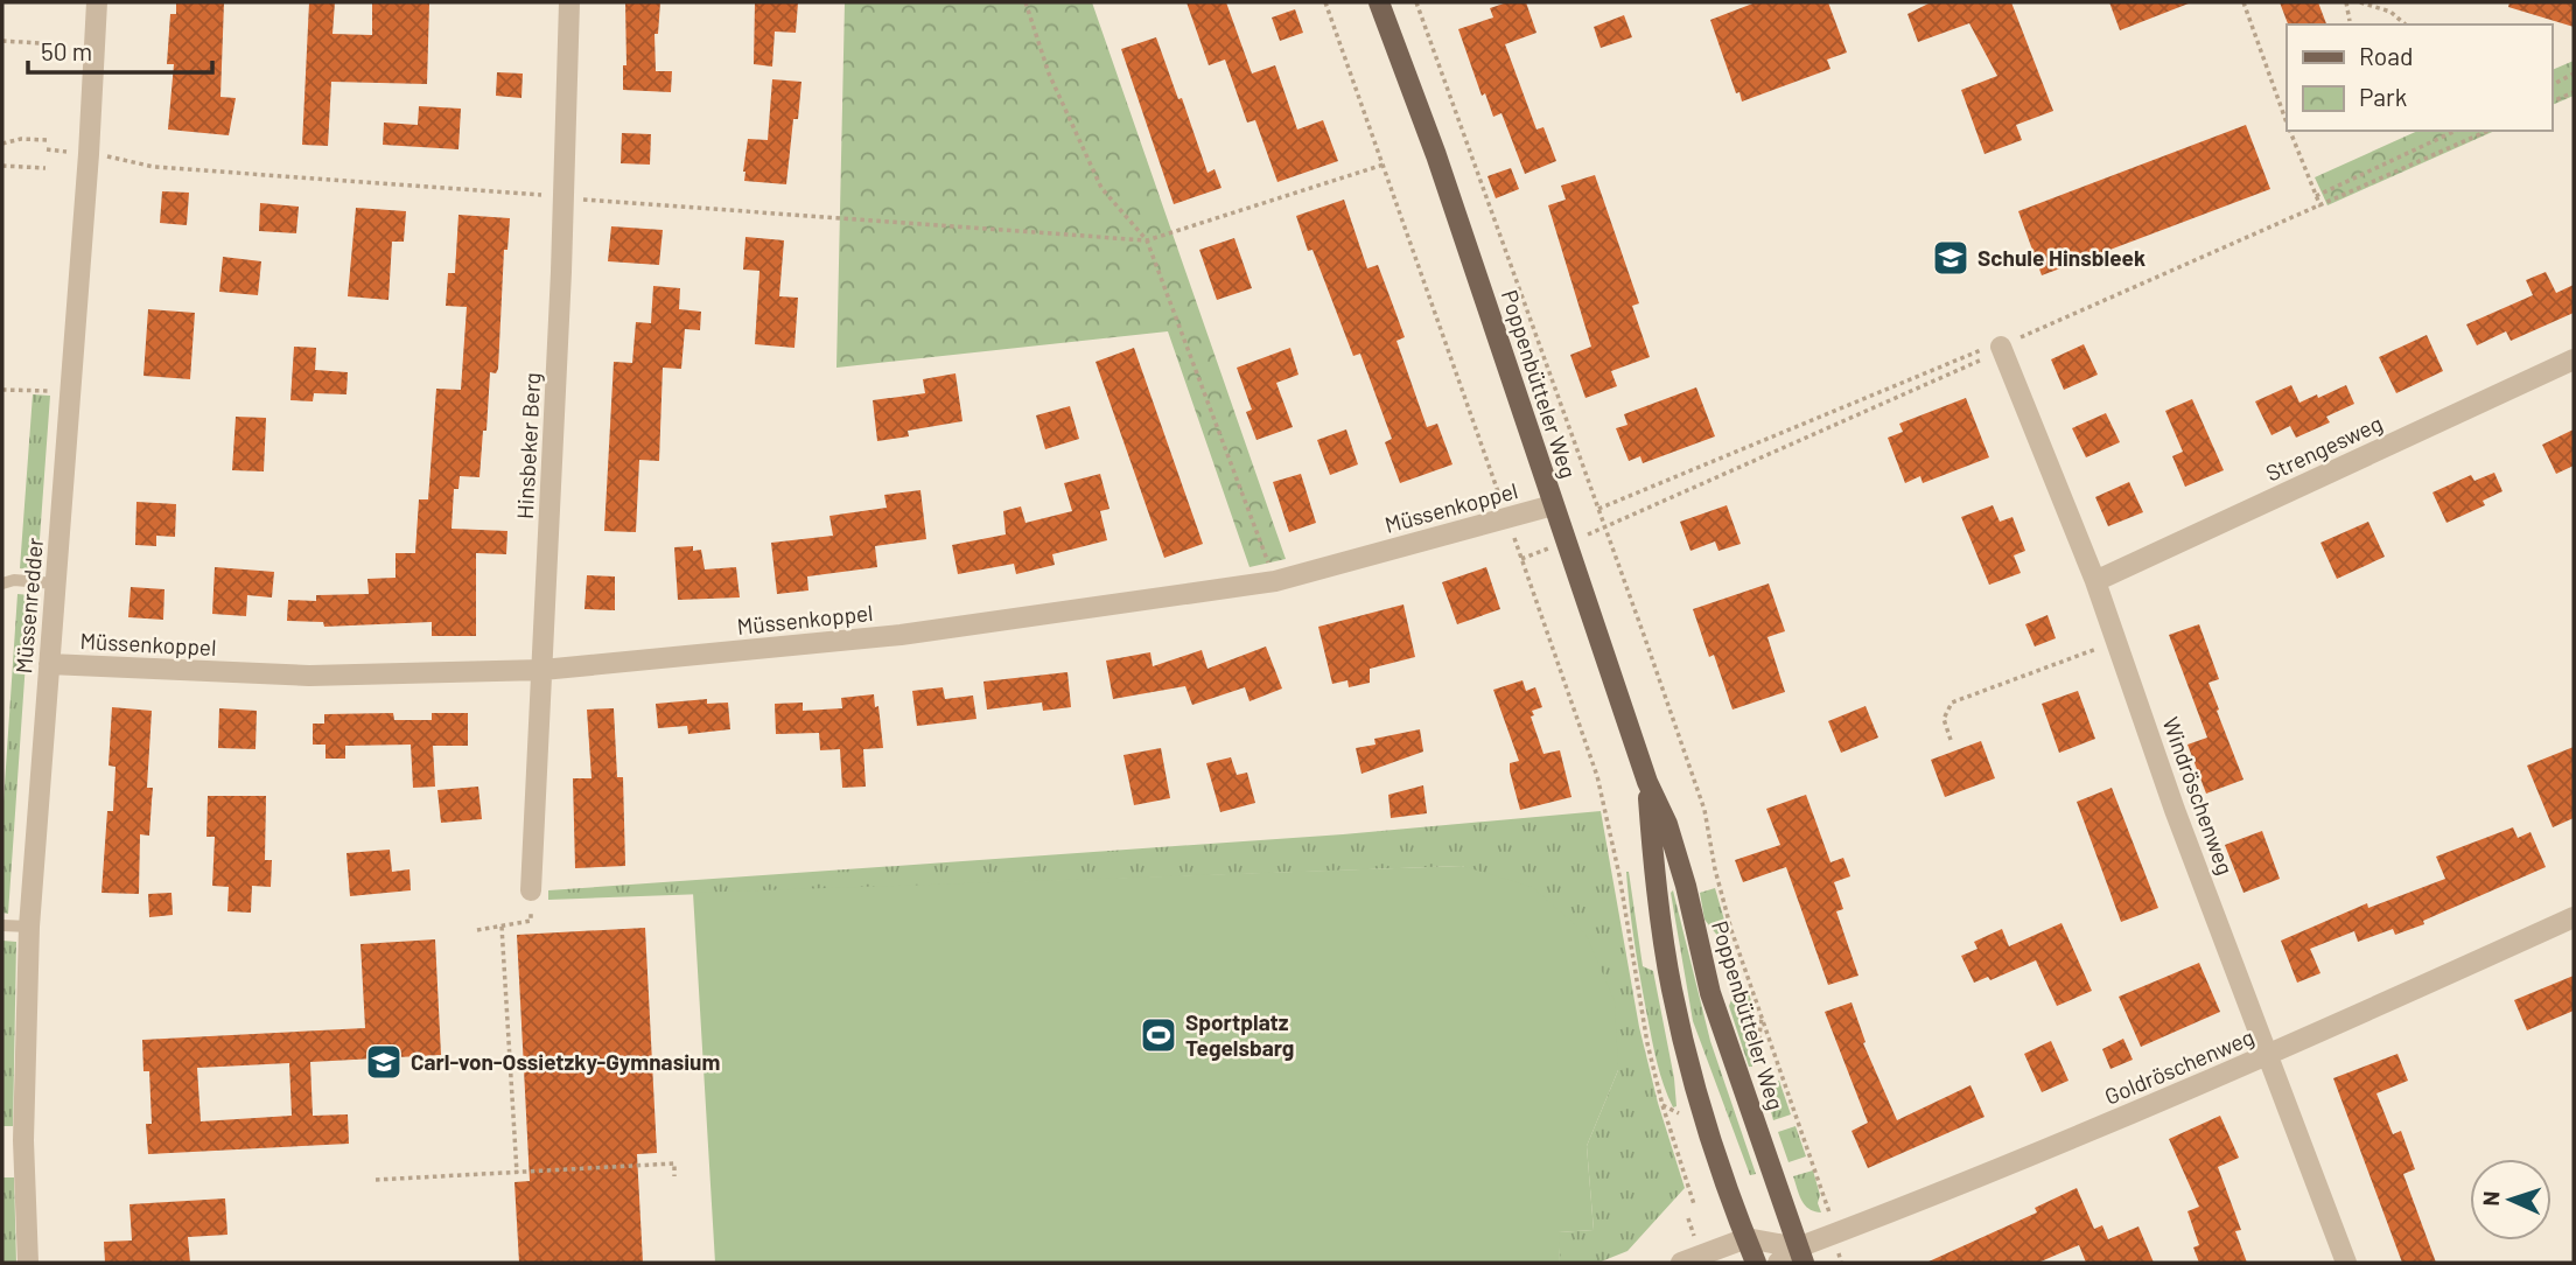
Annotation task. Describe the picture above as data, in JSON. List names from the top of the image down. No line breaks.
{"streets":{"main road":["Poppenbütteler Weg"],"street":["Hinsbeker Berg","Strengesweg","Müssenkoppel","Müssenredder","Windröschenweg","Goldröschenweg"]},"crossings":[["Poppenbütteler Weg","Müssenkoppel"],["Poppenbütteler Weg","Goldröschenweg"],["Hinsbeker Berg","Müssenkoppel"],["Strengesweg","Windröschenweg"],["Müssenkoppel","Müssenredder"],["Windröschenweg","Goldröschenweg"]],"places":{"school or university":["Schule Hinsbleek","Carl-von-Ossietzky-Gymnasium"],"sports":["Sportplatz Tegelsbarg"]},"legend":["Road","Park"],"scale_bar":"50 m","north":"left"}
